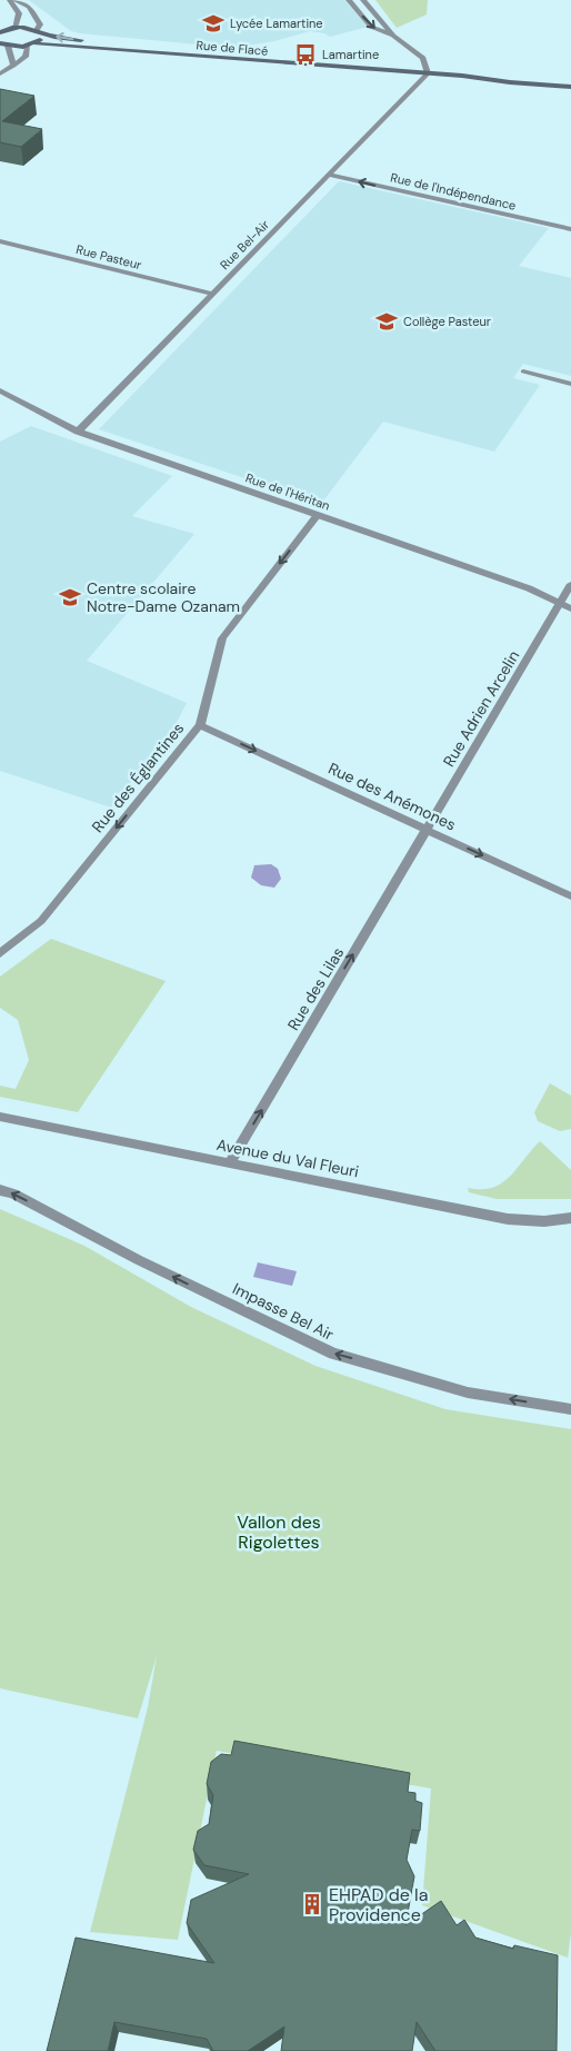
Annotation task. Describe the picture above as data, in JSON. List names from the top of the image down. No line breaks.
{"streets":{"main road":["Rue de Flacé"],"street":["Rue de l'Indépendance","Rue Bel-Air","Rue Pasteur","Rue de l'Héritan","Rue Adrien Arcelin","Rue des Églantines","Rue des Anémones","Rue des Lilas","Avenue du Val Fleuri","Impasse Bel Air"]},"crossings":[["Rue de Flacé","Rue Bel-Air"],["Rue de l'Indépendance","Rue Bel-Air"],["Rue Bel-Air","Rue Pasteur"],["Rue Bel-Air","Rue de l'Héritan"],["Rue de l'Héritan","Rue Adrien Arcelin"],["Rue de l'Héritan","Rue des Églantines"],["Rue Adrien Arcelin","Rue des Anémones"],["Rue Adrien Arcelin","Rue des Lilas"],["Rue des Églantines","Rue des Anémones"],["Rue des Anémones","Rue des Lilas"],["Rue des Lilas","Avenue du Val Fleuri"]],"one_way":["Rue de l'Indépendance","Rue des Églantines","Rue des Anémones","Rue des Lilas","Impasse Bel Air"],"parks":["Vallon des Rigolettes"],"places":{"school or university":["Lycée Lamartine","Collège Pasteur","Centre scolaire Notre-Dame Ozanam"],"bus stop":["Lamartine"],"building":["EHPAD de la Providence"]}}
